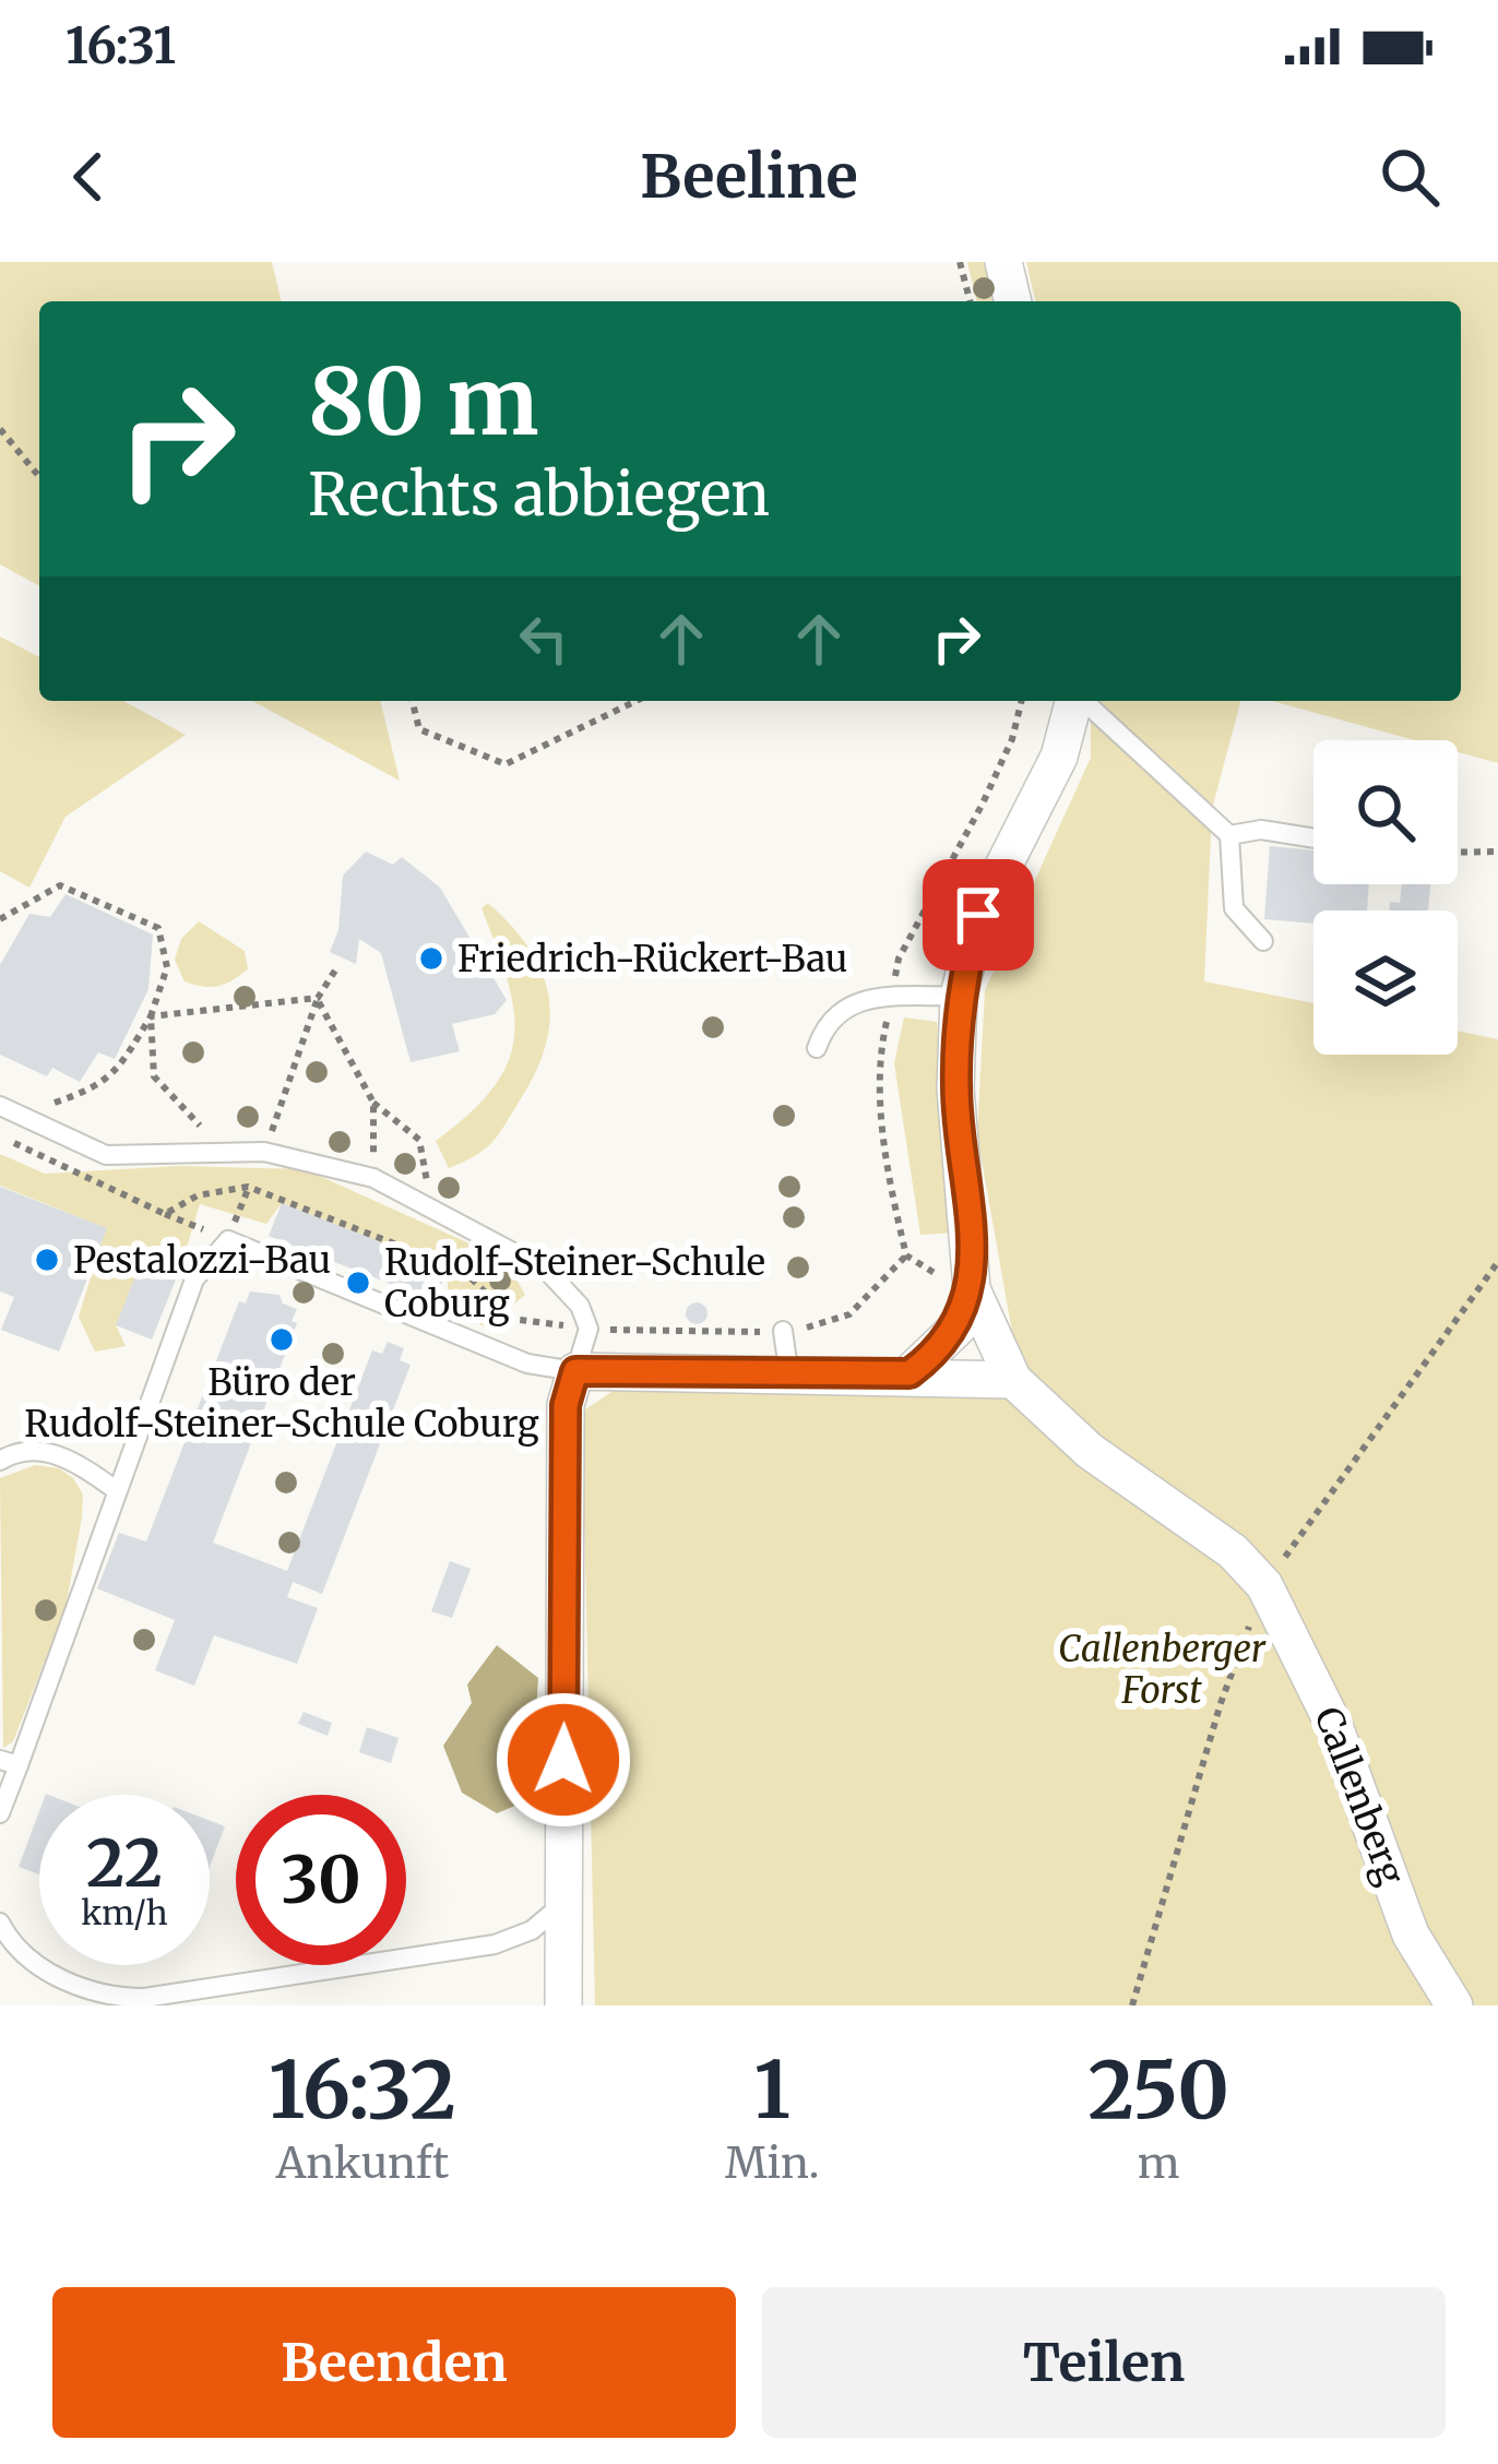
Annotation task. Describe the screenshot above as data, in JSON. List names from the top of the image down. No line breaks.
{"streets":{"street":["Callenberg"]},"parks":["Callenberger Forst"],"places":["Friedrich-Rückert-Bau","Pestalozzi-Bau","Rudolf-Steiner-Schule Coburg","Büro der Rudolf-Steiner-Schule Coburg"],"page":{"status":"16:31","header":"Beeline","turn":["80 m","Rechts abbiegen"],"speed":"22 km/h","limit":"30","eta":["16:32","Ankunft","1","Min.","250","m"],"buttons":["Beenden","Teilen"]}}
